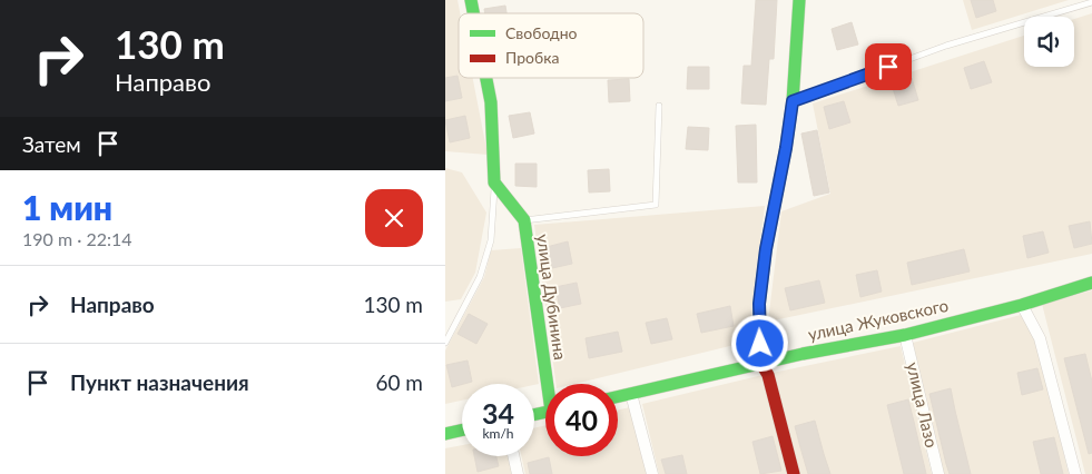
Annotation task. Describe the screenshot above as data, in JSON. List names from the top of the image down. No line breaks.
{"streets":{"street":["улица Дубинина","улица Жуковского","улица Лазо"]},"crossings":[["улица Жуковского","улица Лазо"]],"legend":["Свободно","Пробка"],"page":{"turn":["130 m","Направо"],"then":"Затем","heading":["1 мин","190 m · 22:14"],"list":[{"name":"Направо","value":"130 m"},{"name":"Пункт назначения","value":"60 m"}],"speed":"34 km/h","limit":"40"}}
